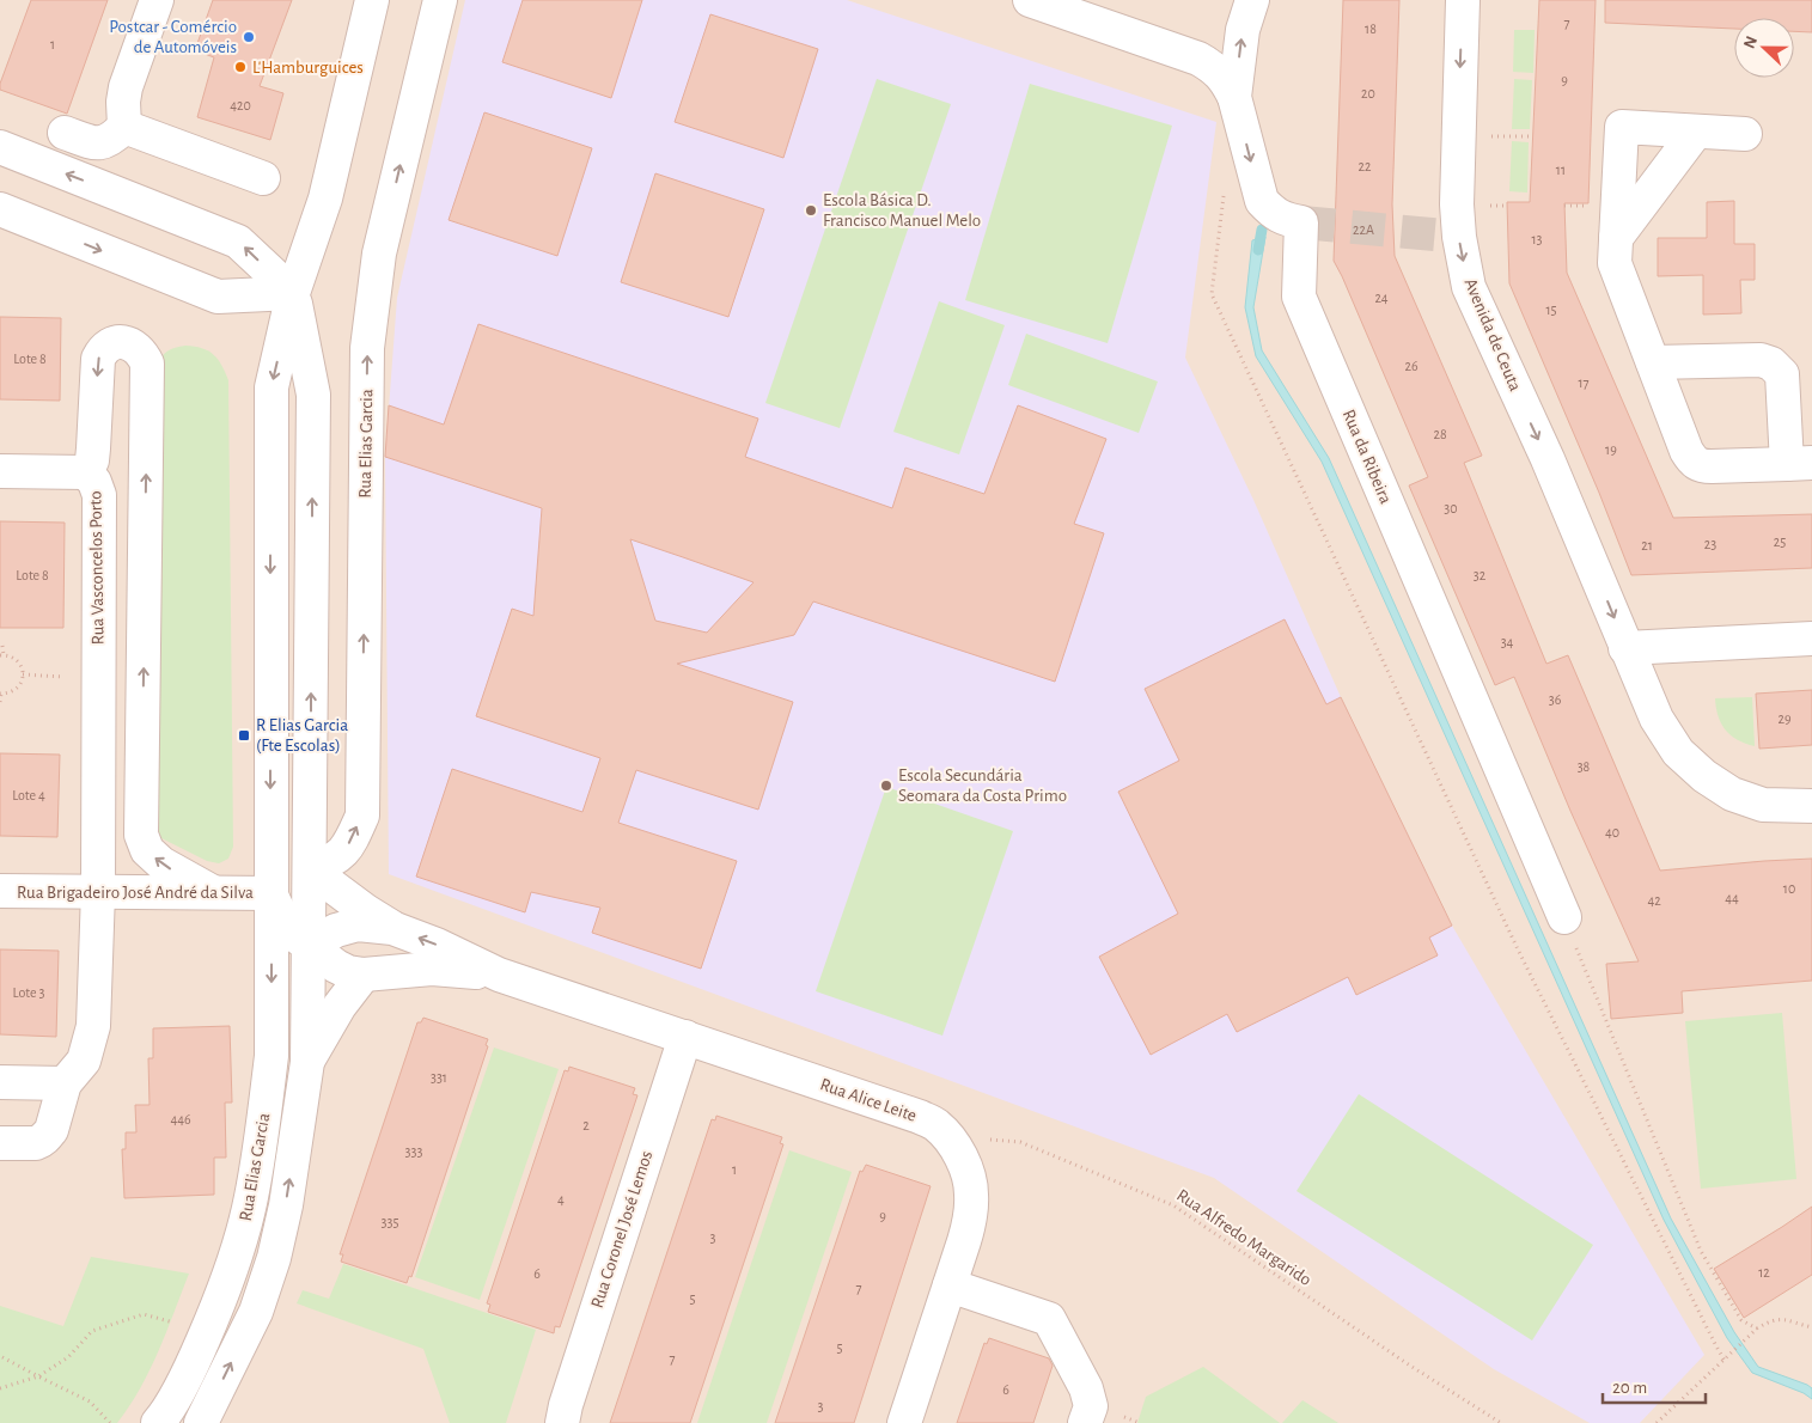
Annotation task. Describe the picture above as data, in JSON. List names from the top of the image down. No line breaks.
{"streets":{"street":["Avenida de Ceuta","Rua Elias Garcia","Rua da Ribeira","Rua Vasconcelos Porto","Rua Brigadeiro José André da Silva","Rua Alice Leite","Rua Coronel José Lemos"],"path":["Rua Alfredo Margarido"]},"crossings":[["Rua Elias Garcia","Rua Brigadeiro José André da Silva"],["Rua Elias Garcia","Rua Alice Leite"],["Rua Vasconcelos Porto","Rua Brigadeiro José André da Silva"],["Rua Alice Leite","Rua Coronel José Lemos"],["Rua Alice Leite","Rua Alfredo Margarido"]],"one_way":["Avenida de Ceuta","Rua da Ribeira"],"places":{"other":["Postcar - Comércio de Automóveis","L'Hamburguices","Escola Básica D. Francisco Manuel Melo","Escola Secundária Seomara da Costa Primo"],"transit":["R Elias Garcia (Fte Escolas)"]},"house_numbers":["7","18","1","9","20","420","22","11","22A","13","24","15","Lote 8","26","17","28","19","30","25","23","21","Lote 8","32","34","36","29","38","Lote 4","40","10","44","42","Lote 3","331","446","2","333","1","4","9","335","3","12","6","7","5","5","7","6","3"],"scale_bar":"20 m","north":"left"}
